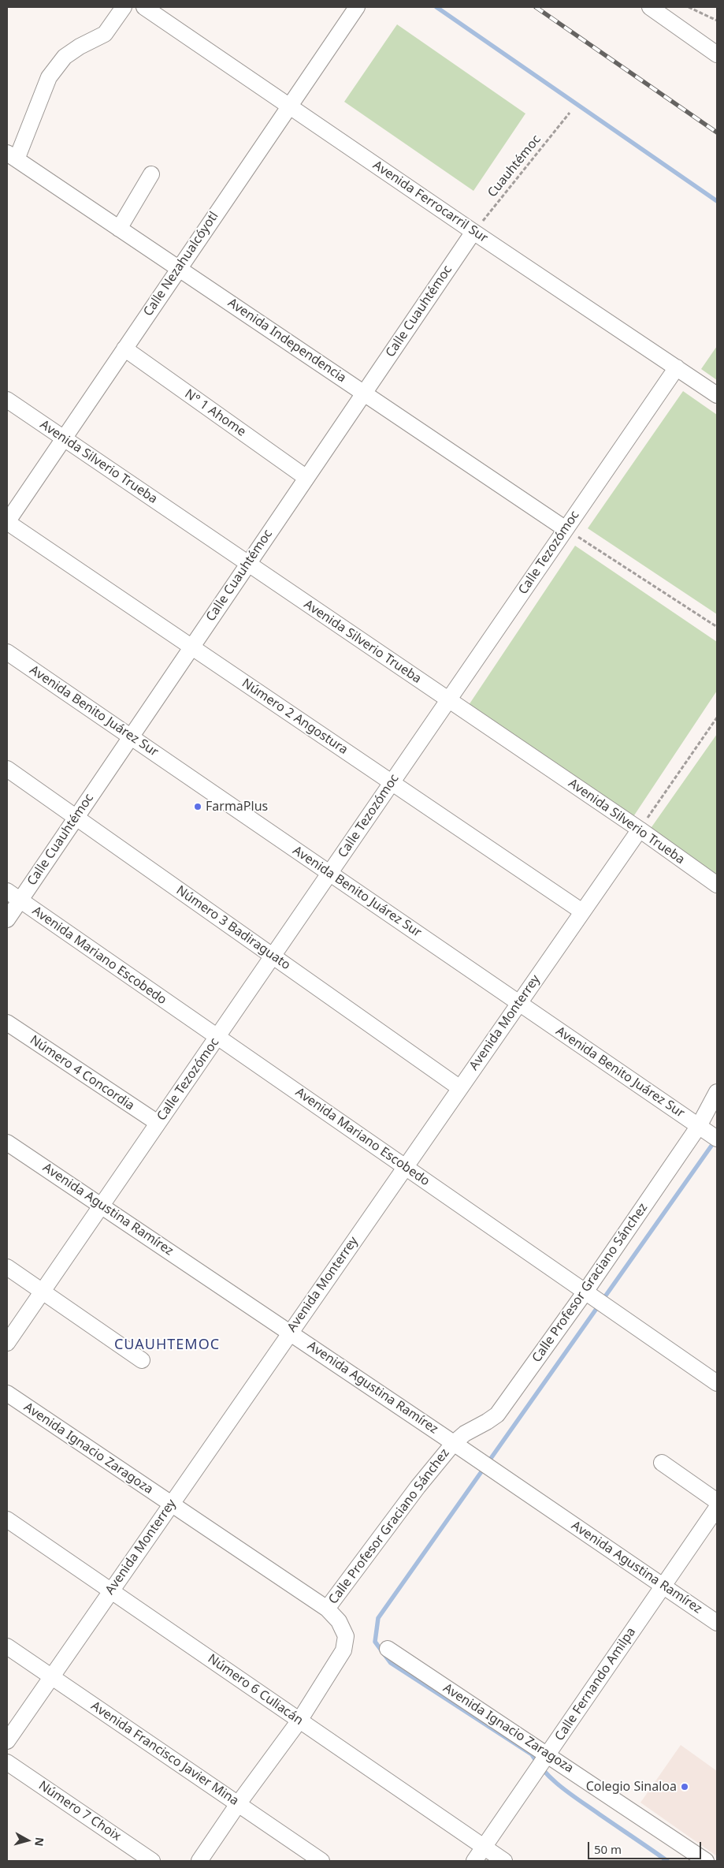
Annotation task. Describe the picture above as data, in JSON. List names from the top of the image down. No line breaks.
{"streets":{"street":["Avenida Ferrocarril Sur","Calle Nezahualcóyotl","Calle Cuauhtémoc","Avenida Independencia","N° 1 Ahome","Avenida Silverio Trueba","Calle Tezozómoc","Avenida Benito Juárez Sur","Número 2 Angostura","Número 3 Badiraguato","Avenida Mariano Escobedo","Avenida Monterrey","Número 4 Concordia","Avenida Agustina Ramírez","Calle Profesor Graciano Sánchez","Avenida Ignacio Zaragoza","Calle Fernando Amilpa","Número 6 Culiacán","Avenida Francisco Javier Mina","Número 7 Choix"],"path":["Cuauhtémoc"]},"crossings":[["Cuauhtémoc","Avenida Ferrocarril Sur"],["Cuauhtémoc","Calle Cuauhtémoc"],["Avenida Ferrocarril Sur","Calle Nezahualcóyotl"],["Avenida Ferrocarril Sur","Calle Cuauhtémoc"],["Avenida Ferrocarril Sur","Calle Tezozómoc"],["Calle Nezahualcóyotl","Avenida Independencia"],["Calle Nezahualcóyotl","N° 1 Ahome"],["Calle Nezahualcóyotl","Avenida Silverio Trueba"],["Calle Nezahualcóyotl","Número 2 Angostura"],["Calle Cuauhtémoc","Avenida Independencia"],["Calle Cuauhtémoc","N° 1 Ahome"],["Calle Cuauhtémoc","Avenida Silverio Trueba"],["Calle Cuauhtémoc","Avenida Benito Juárez Sur"],["Calle Cuauhtémoc","Número 2 Angostura"],["Calle Cuauhtémoc","Número 3 Badiraguato"],["Calle Cuauhtémoc","Avenida Mariano Escobedo"],["Avenida Independencia","Calle Tezozómoc"],["Avenida Silverio Trueba","Calle Tezozómoc"],["Avenida Silverio Trueba","Avenida Monterrey"],["Calle Tezozómoc","Avenida Benito Juárez Sur"],["Calle Tezozómoc","Número 2 Angostura"],["Calle Tezozómoc","Número 3 Badiraguato"],["Calle Tezozómoc","Avenida Mariano Escobedo"],["Calle Tezozómoc","Número 4 Concordia"],["Calle Tezozómoc","Avenida Agustina Ramírez"],["Avenida Benito Juárez Sur","Avenida Monterrey"],["Avenida Benito Juárez Sur","Calle Profesor Graciano Sánchez"],["Número 2 Angostura","Avenida Monterrey"],["Número 3 Badiraguato","Avenida Monterrey"],["Avenida Mariano Escobedo","Avenida Monterrey"],["Avenida Mariano Escobedo","Calle Profesor Graciano Sánchez"],["Avenida Monterrey","Avenida Agustina Ramírez"],["Avenida Monterrey","Avenida Ignacio Zaragoza"],["Avenida Monterrey","Número 6 Culiacán"],["Avenida Monterrey","Avenida Francisco Javier Mina"],["Avenida Agustina Ramírez","Calle Profesor Graciano Sánchez"],["Avenida Agustina Ramírez","Calle Fernando Amilpa"],["Calle Profesor Graciano Sánchez","Avenida Ignacio Zaragoza"],["Calle Profesor Graciano Sánchez","Número 6 Culiacán"],["Calle Profesor Graciano Sánchez","Avenida Francisco Javier Mina"],["Avenida Ignacio Zaragoza","Calle Fernando Amilpa"],["Calle Fernando Amilpa","Número 6 Culiacán"]],"districts":["CUAUHTEMOC"],"places":["FarmaPlus","Colegio Sinaloa"],"scale_bar":"50 m","north":"right"}
